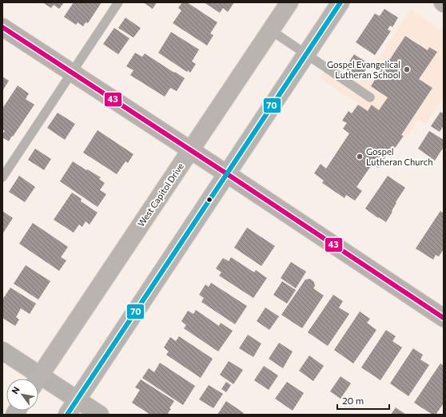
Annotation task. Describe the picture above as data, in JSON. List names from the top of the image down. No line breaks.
{"streets":{"main road":["West Capitol Drive"]},"places":["Gospel Evangelical Lutheran School","Gospel Lutheran Church"],"lines":["transit line 70","transit line 43"],"scale_bar":"20 m","north":"top left"}
